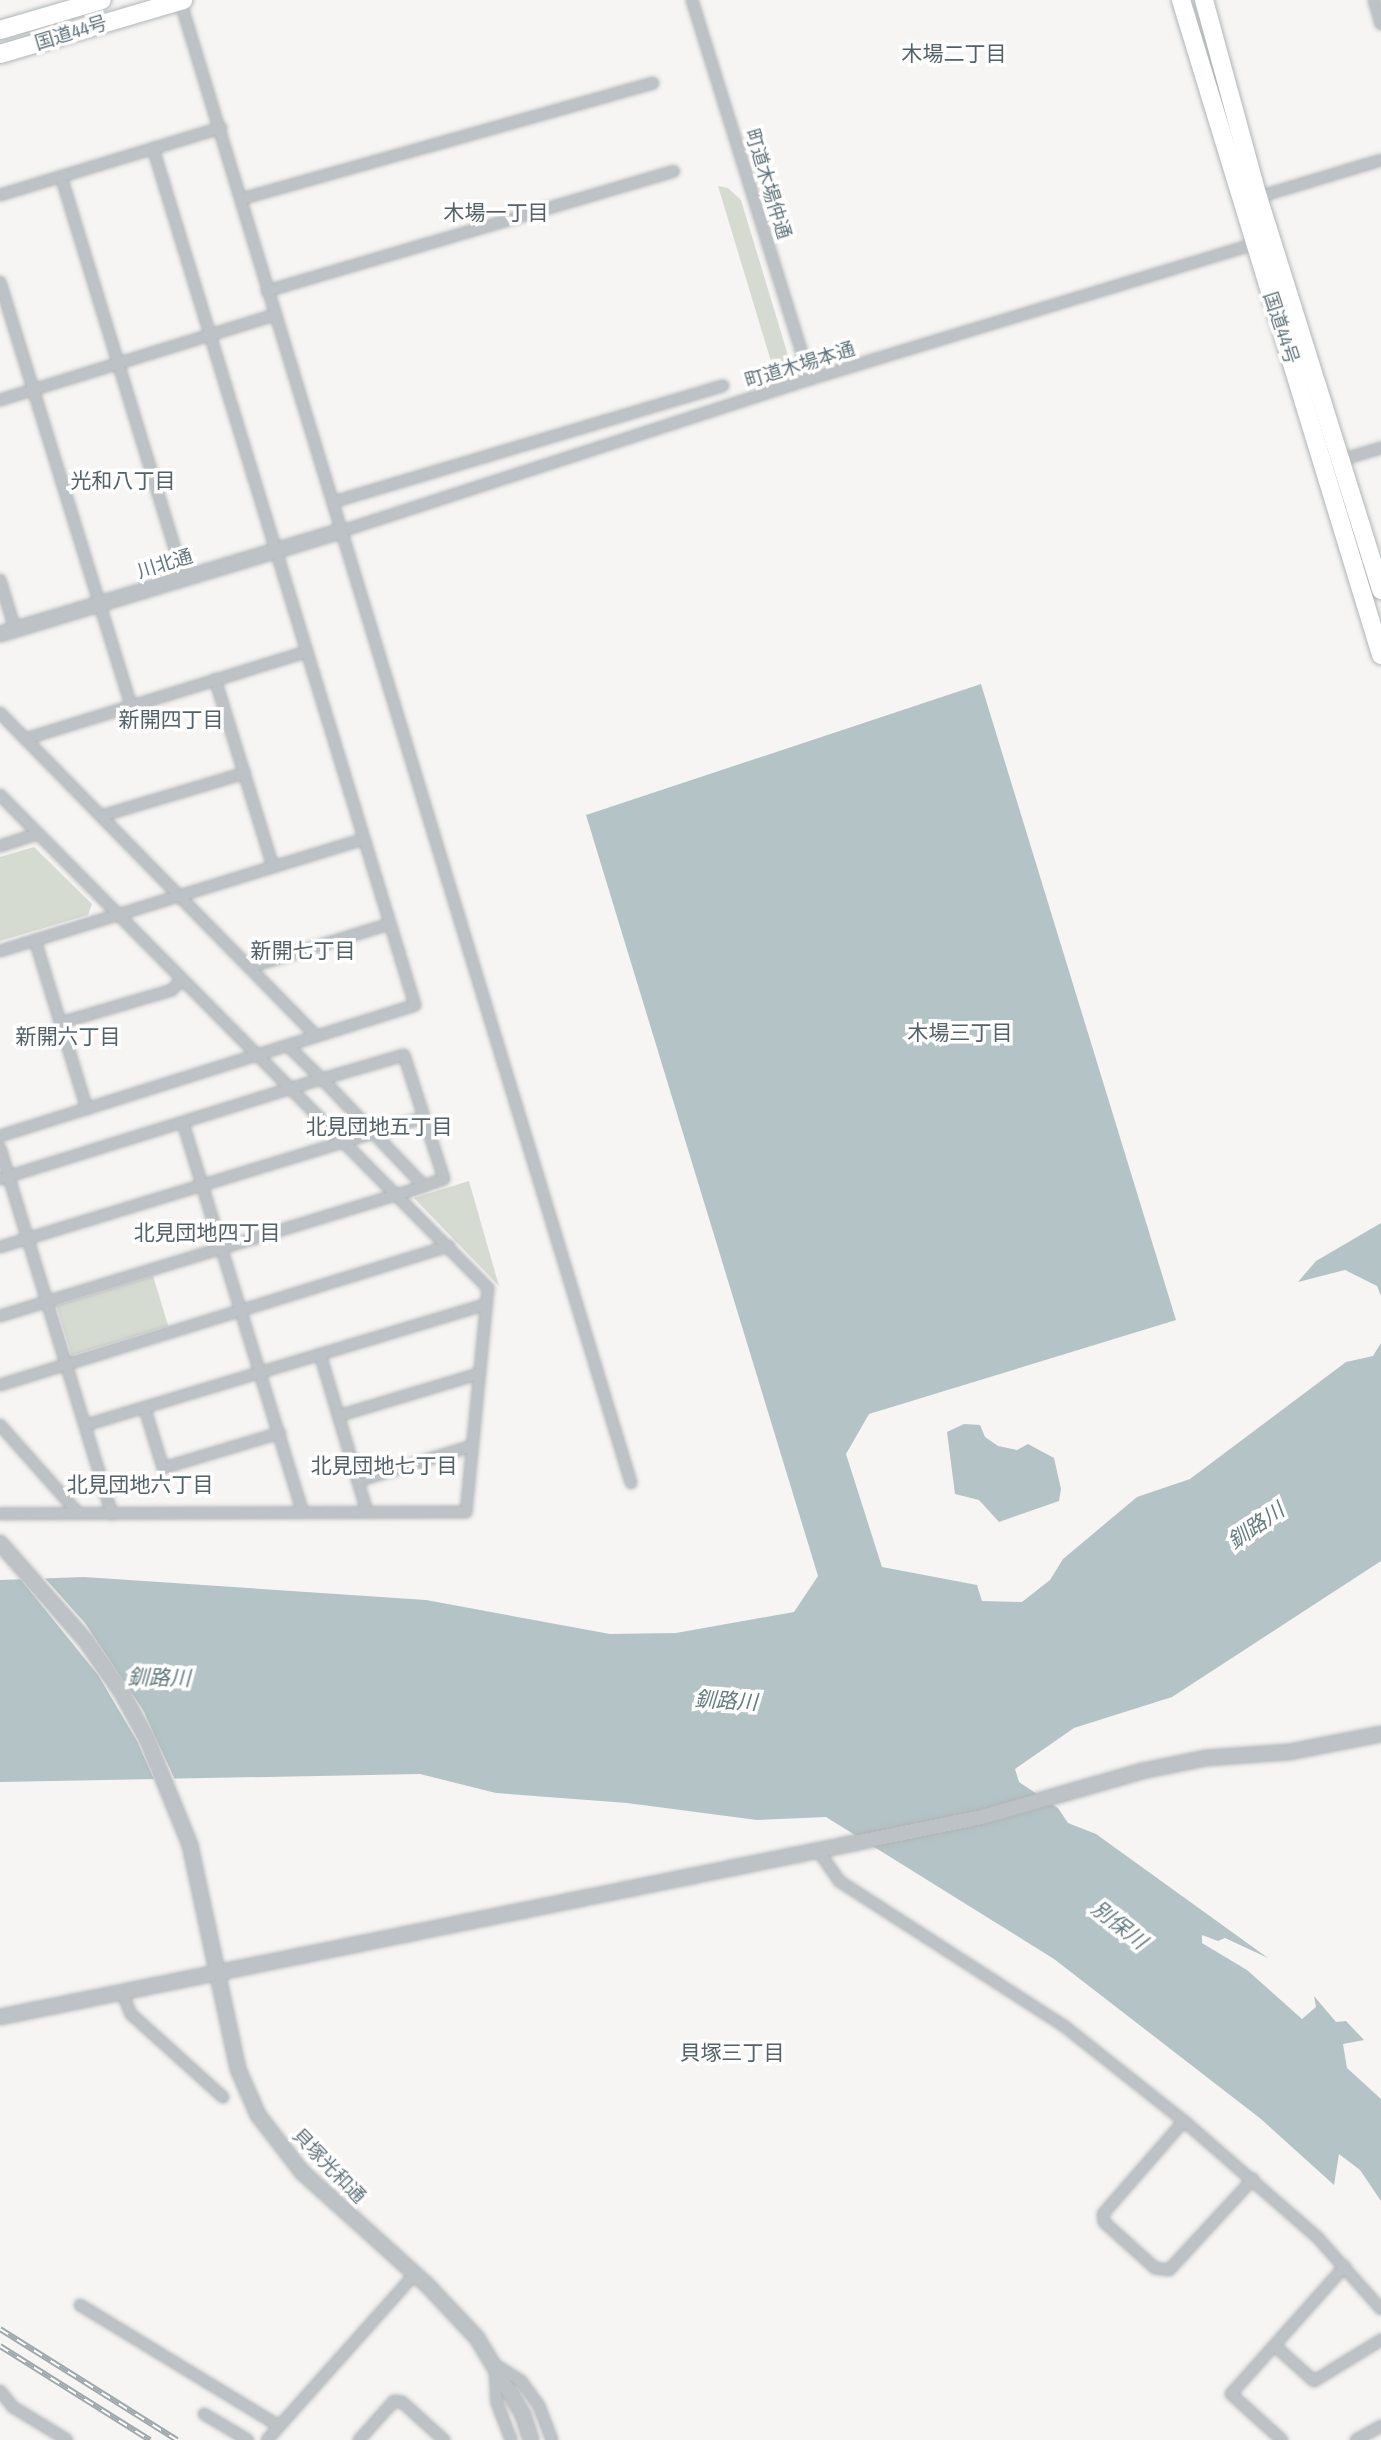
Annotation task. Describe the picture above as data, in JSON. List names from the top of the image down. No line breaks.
{"streets":{"highway":["国道44号"],"street":["町道木場仲通","町道木場本通","川北通","貝塚光和通"]},"crossings":[["国道44号","町道木場本通"],["町道木場仲通","町道木場本通"],["町道木場本通","川北通"]],"districts":["木場二丁目","木場一丁目","光和八丁目","新開四丁目","新開七丁目","木場三丁目","新開六丁目","北見団地五丁目","北見団地四丁目","北見団地七丁目","北見団地六丁目","貝塚三丁目"],"water":["釧路川","別保川"]}
